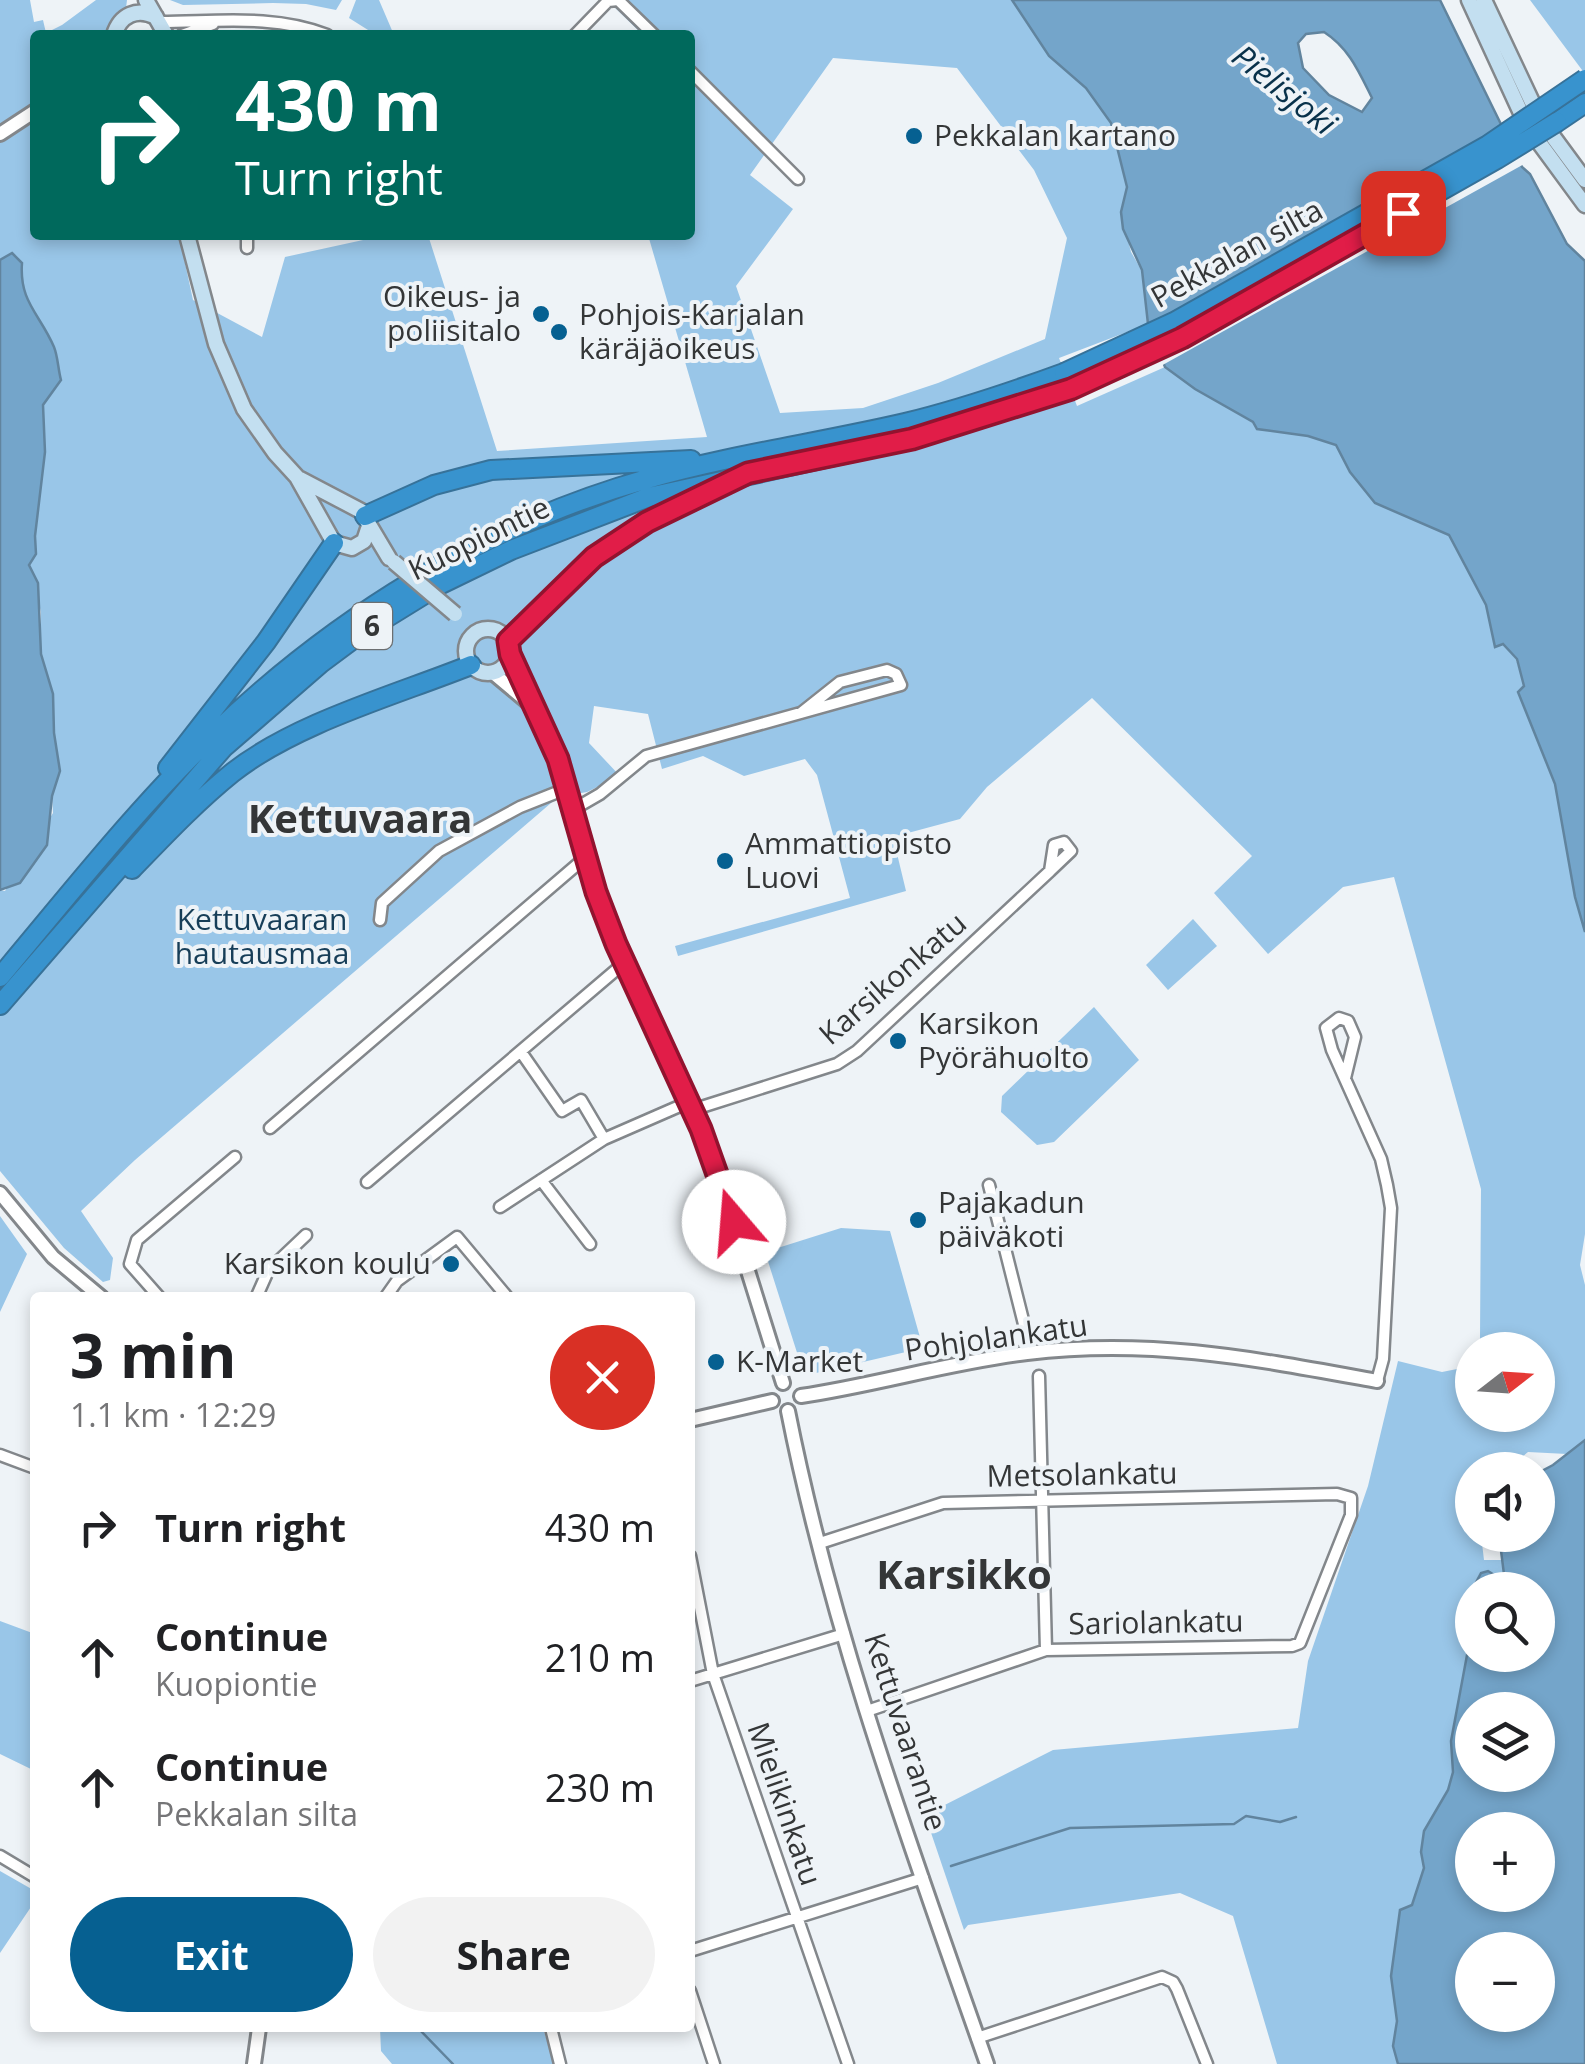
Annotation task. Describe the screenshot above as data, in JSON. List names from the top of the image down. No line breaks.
{"streets":{"highway":["Pekkalan silta","Kuopiontie","6"],"street":["Karsikonkatu","Pohjolankatu","Metsolankatu","Sariolankatu","Kettuvaarantie","Mielikinkatu"]},"crossings":[["Pekkalan silta","Kuopiontie"],["Pohjolankatu","Kettuvaarantie"],["Metsolankatu","Sariolankatu"],["Metsolankatu","Kettuvaarantie"],["Sariolankatu","Kettuvaarantie"]],"districts":["Kettuvaara","Karsikko"],"water":["Pielisjoki"],"parks":["Kettuvaaran hautausmaa"],"places":["Pekkalan kartano","Oikeus- ja poliisitalo","Pohjois-Karjalan käräjäoikeus","Ammattiopisto Luovi","Karsikon Pyörähuolto","Pajakadun päiväkoti","Karsikon koulu","K-Market"],"north":"right","page":{"turn":["430 m","Turn right"],"heading":["3 min","1.1 km · 12:29"],"map_buttons":["+","−"],"list":[{"name":"Turn right","value":"430 m"},{"name":"Continue","note":"Kuopiontie","value":"210 m"},{"name":"Continue","note":"Pekkalan silta","value":"230 m"}],"buttons":["Exit","Share"]}}
